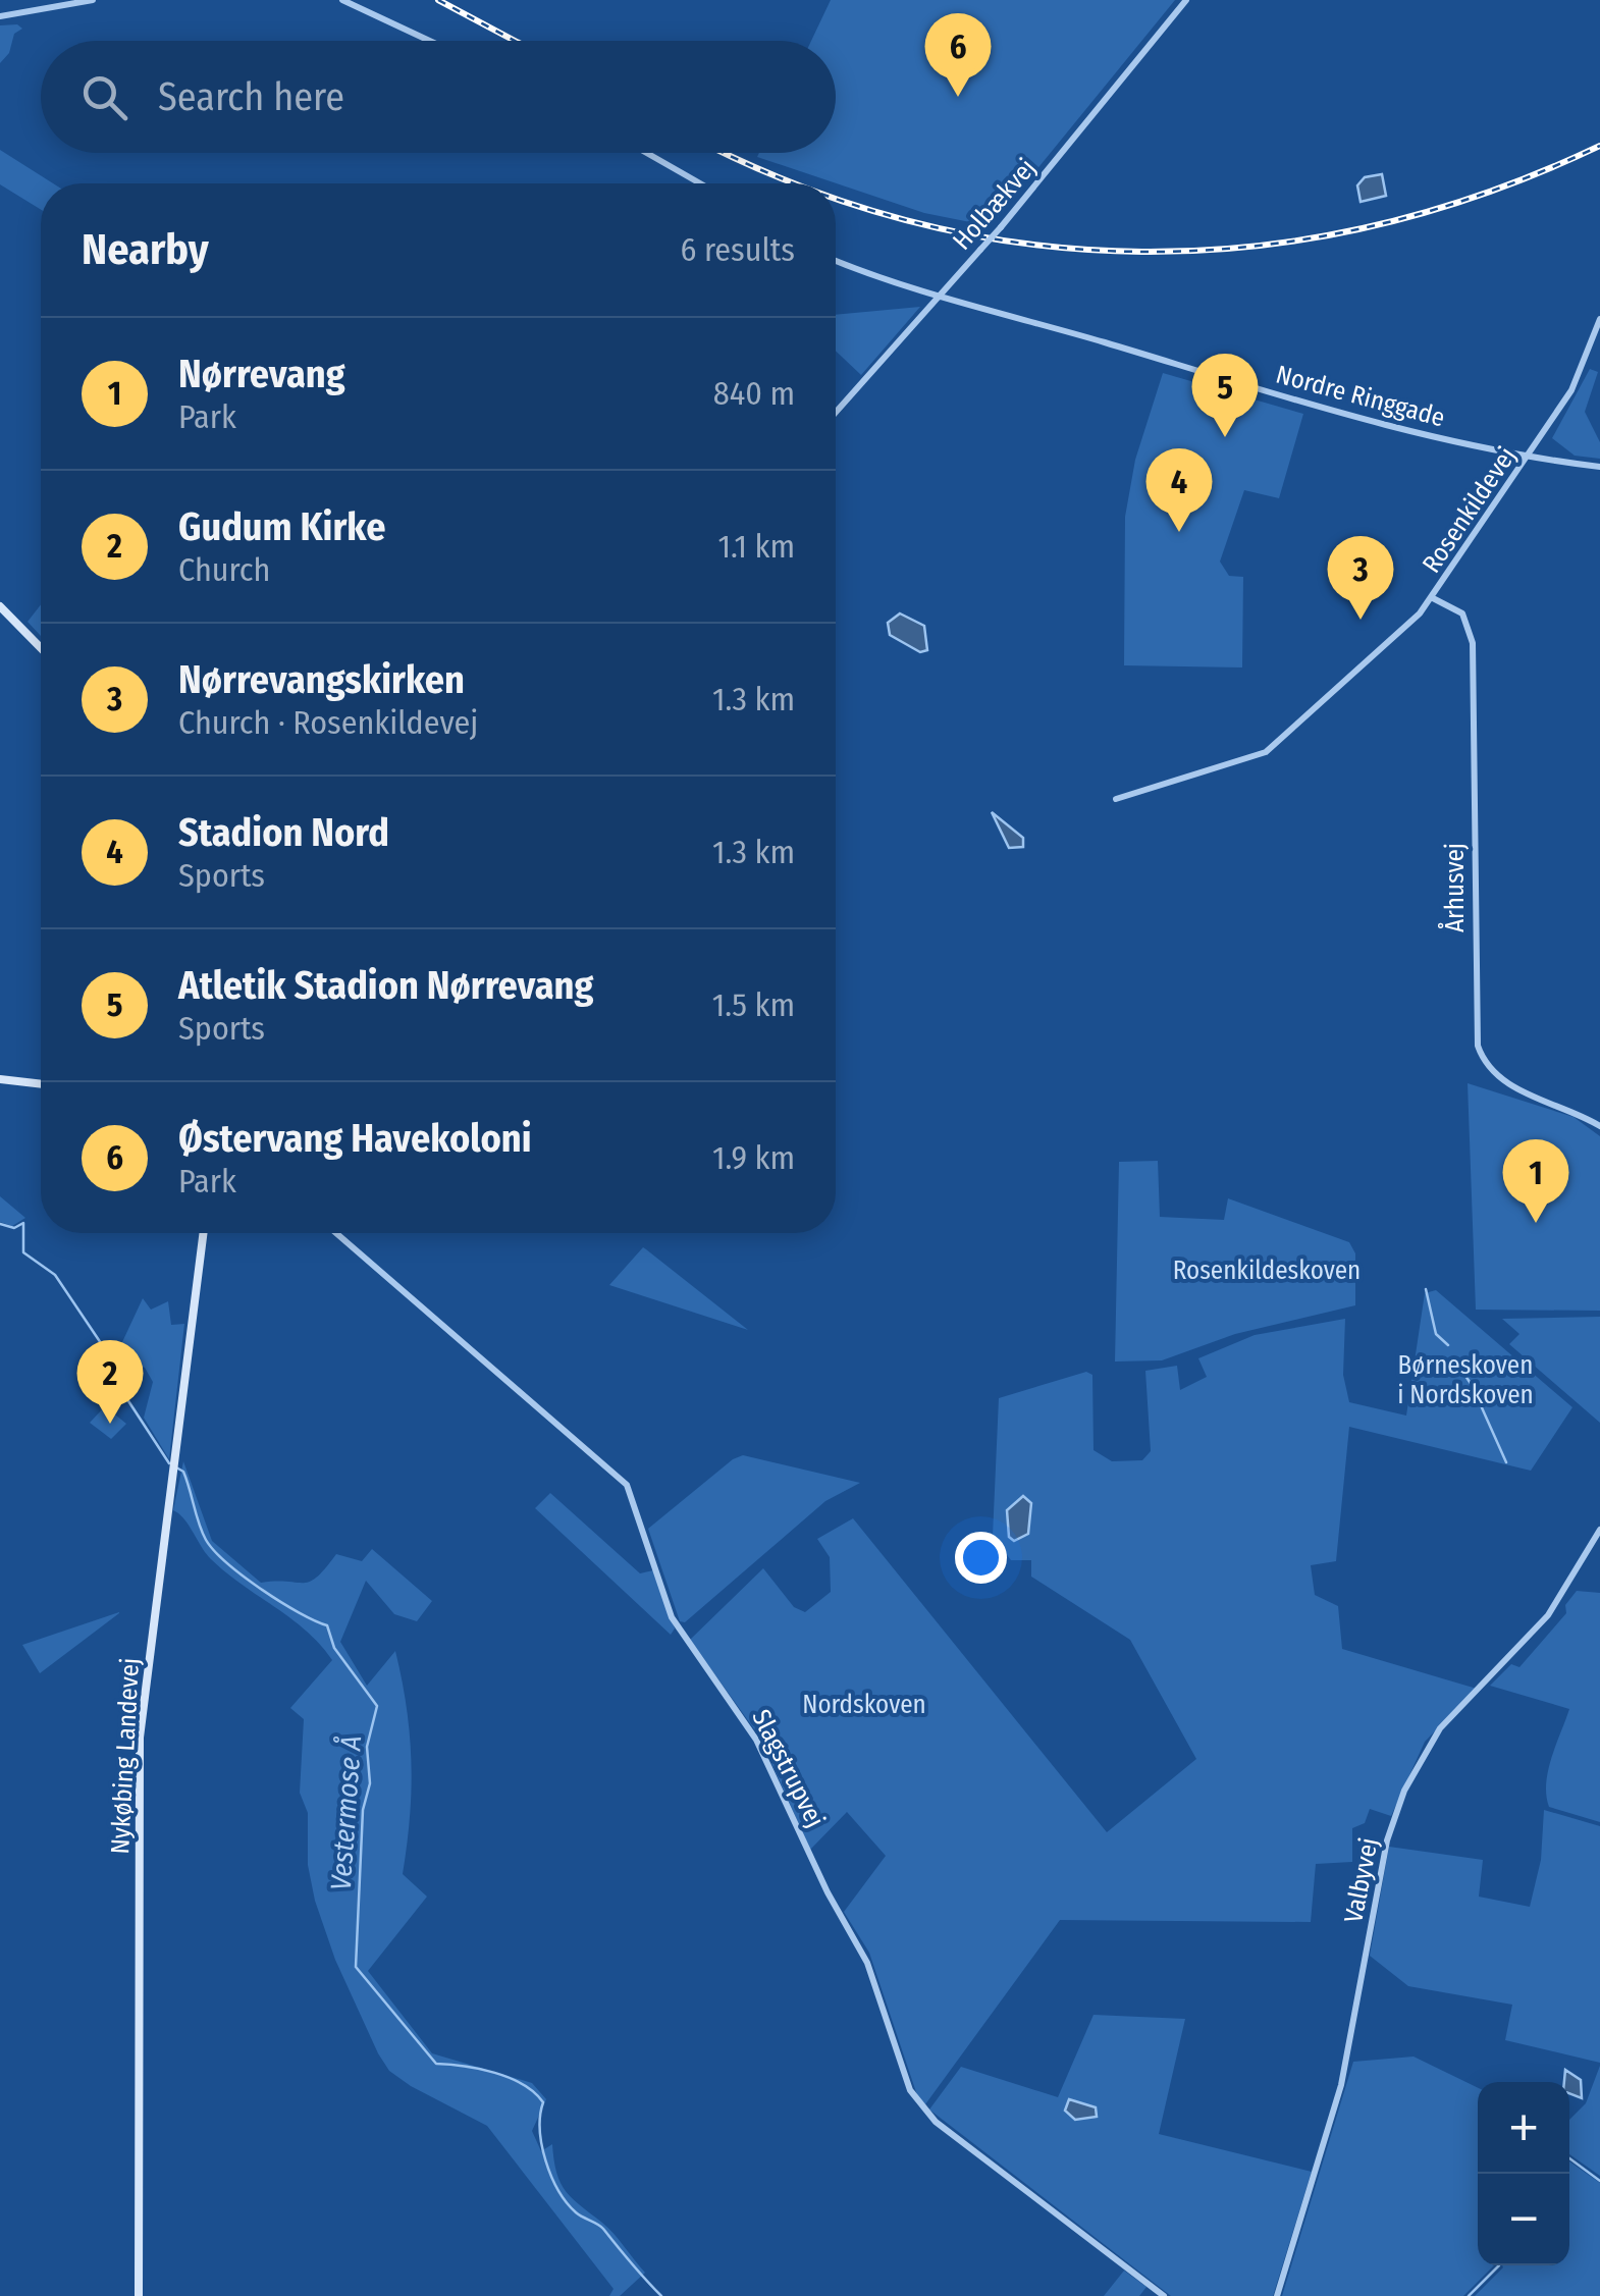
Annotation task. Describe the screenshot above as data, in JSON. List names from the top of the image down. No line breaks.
{"streets":{"main road":["Nykøbing Landevej"],"street":["Holbækvej","Nordre Ringgade","Rosenkildevej","Århusvej","Slagstrupvej","Valbyvej"]},"crossings":[["Holbækvej","Nordre Ringgade"],["Nordre Ringgade","Rosenkildevej"],["Rosenkildevej","Århusvej"]],"water":["Vestermose Å"],"parks":["Rosenkildeskoven","Børneskoven i Nordskoven","Nordskoven"],"page":{"pins":["6","5","4","3","1","2"],"search":"Search here","heading":["Nearby","6 results"],"list":[{"mark":"1","name":"Nørrevang","note":"Park","value":"840 m"},{"mark":"2","name":"Gudum Kirke","note":"Church","value":"1.1 km"},{"mark":"3","name":"Nørrevangskirken","note":"Church · Rosenkildevej","value":"1.3 km"},{"mark":"4","name":"Stadion Nord","note":"Sports","value":"1.3 km"},{"mark":"5","name":"Atletik Stadion Nørrevang","note":"Sports","value":"1.5 km"},{"mark":"6","name":"Østervang Havekoloni","note":"Park","value":"1.9 km"}],"map_buttons":["+","−"]}}
